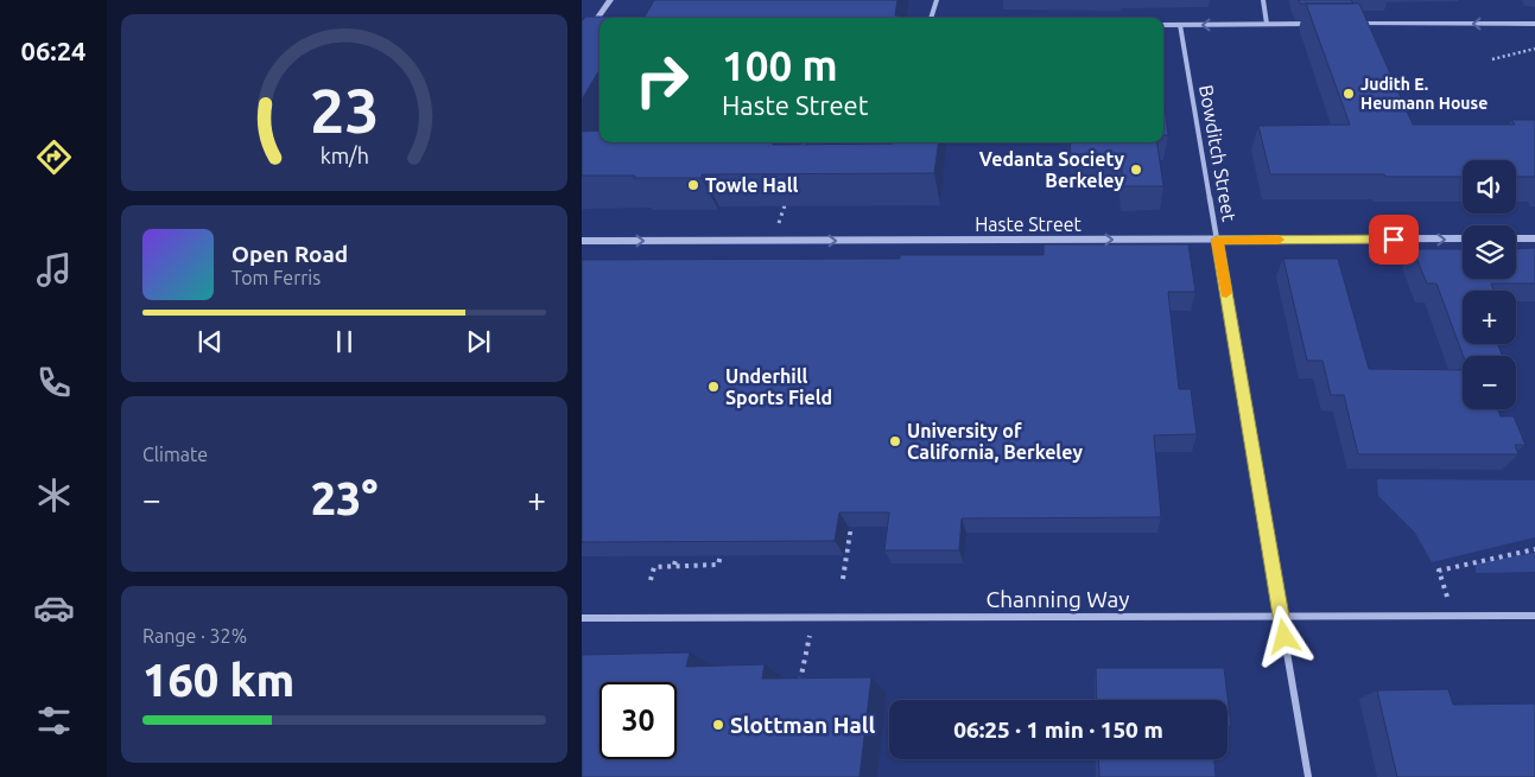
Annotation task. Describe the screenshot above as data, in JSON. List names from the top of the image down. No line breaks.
{"streets":{"street":["Bowditch Street","Haste Street","Channing Way"]},"crossings":[["Bowditch Street","Haste Street"],["Bowditch Street","Channing Way"]],"one_way":["Haste Street"],"places":["Judith E. Heumann House","Vedanta Society Berkeley","Towle Hall","Underhill Sports Field","University of California, Berkeley","Slottman Hall"],"page":{"tabs":"06:24","turn":["100 m","Haste Street"],"map_buttons":["+","−"],"song":["Open Road","Tom Ferris"],"tile":["Climate",["Range · 32%","160 km"]],"heat":["−","23°","+"],"limit":"30","trip":"06:25 · 1 min · 150 m","gauge":["23","km/h"]}}
